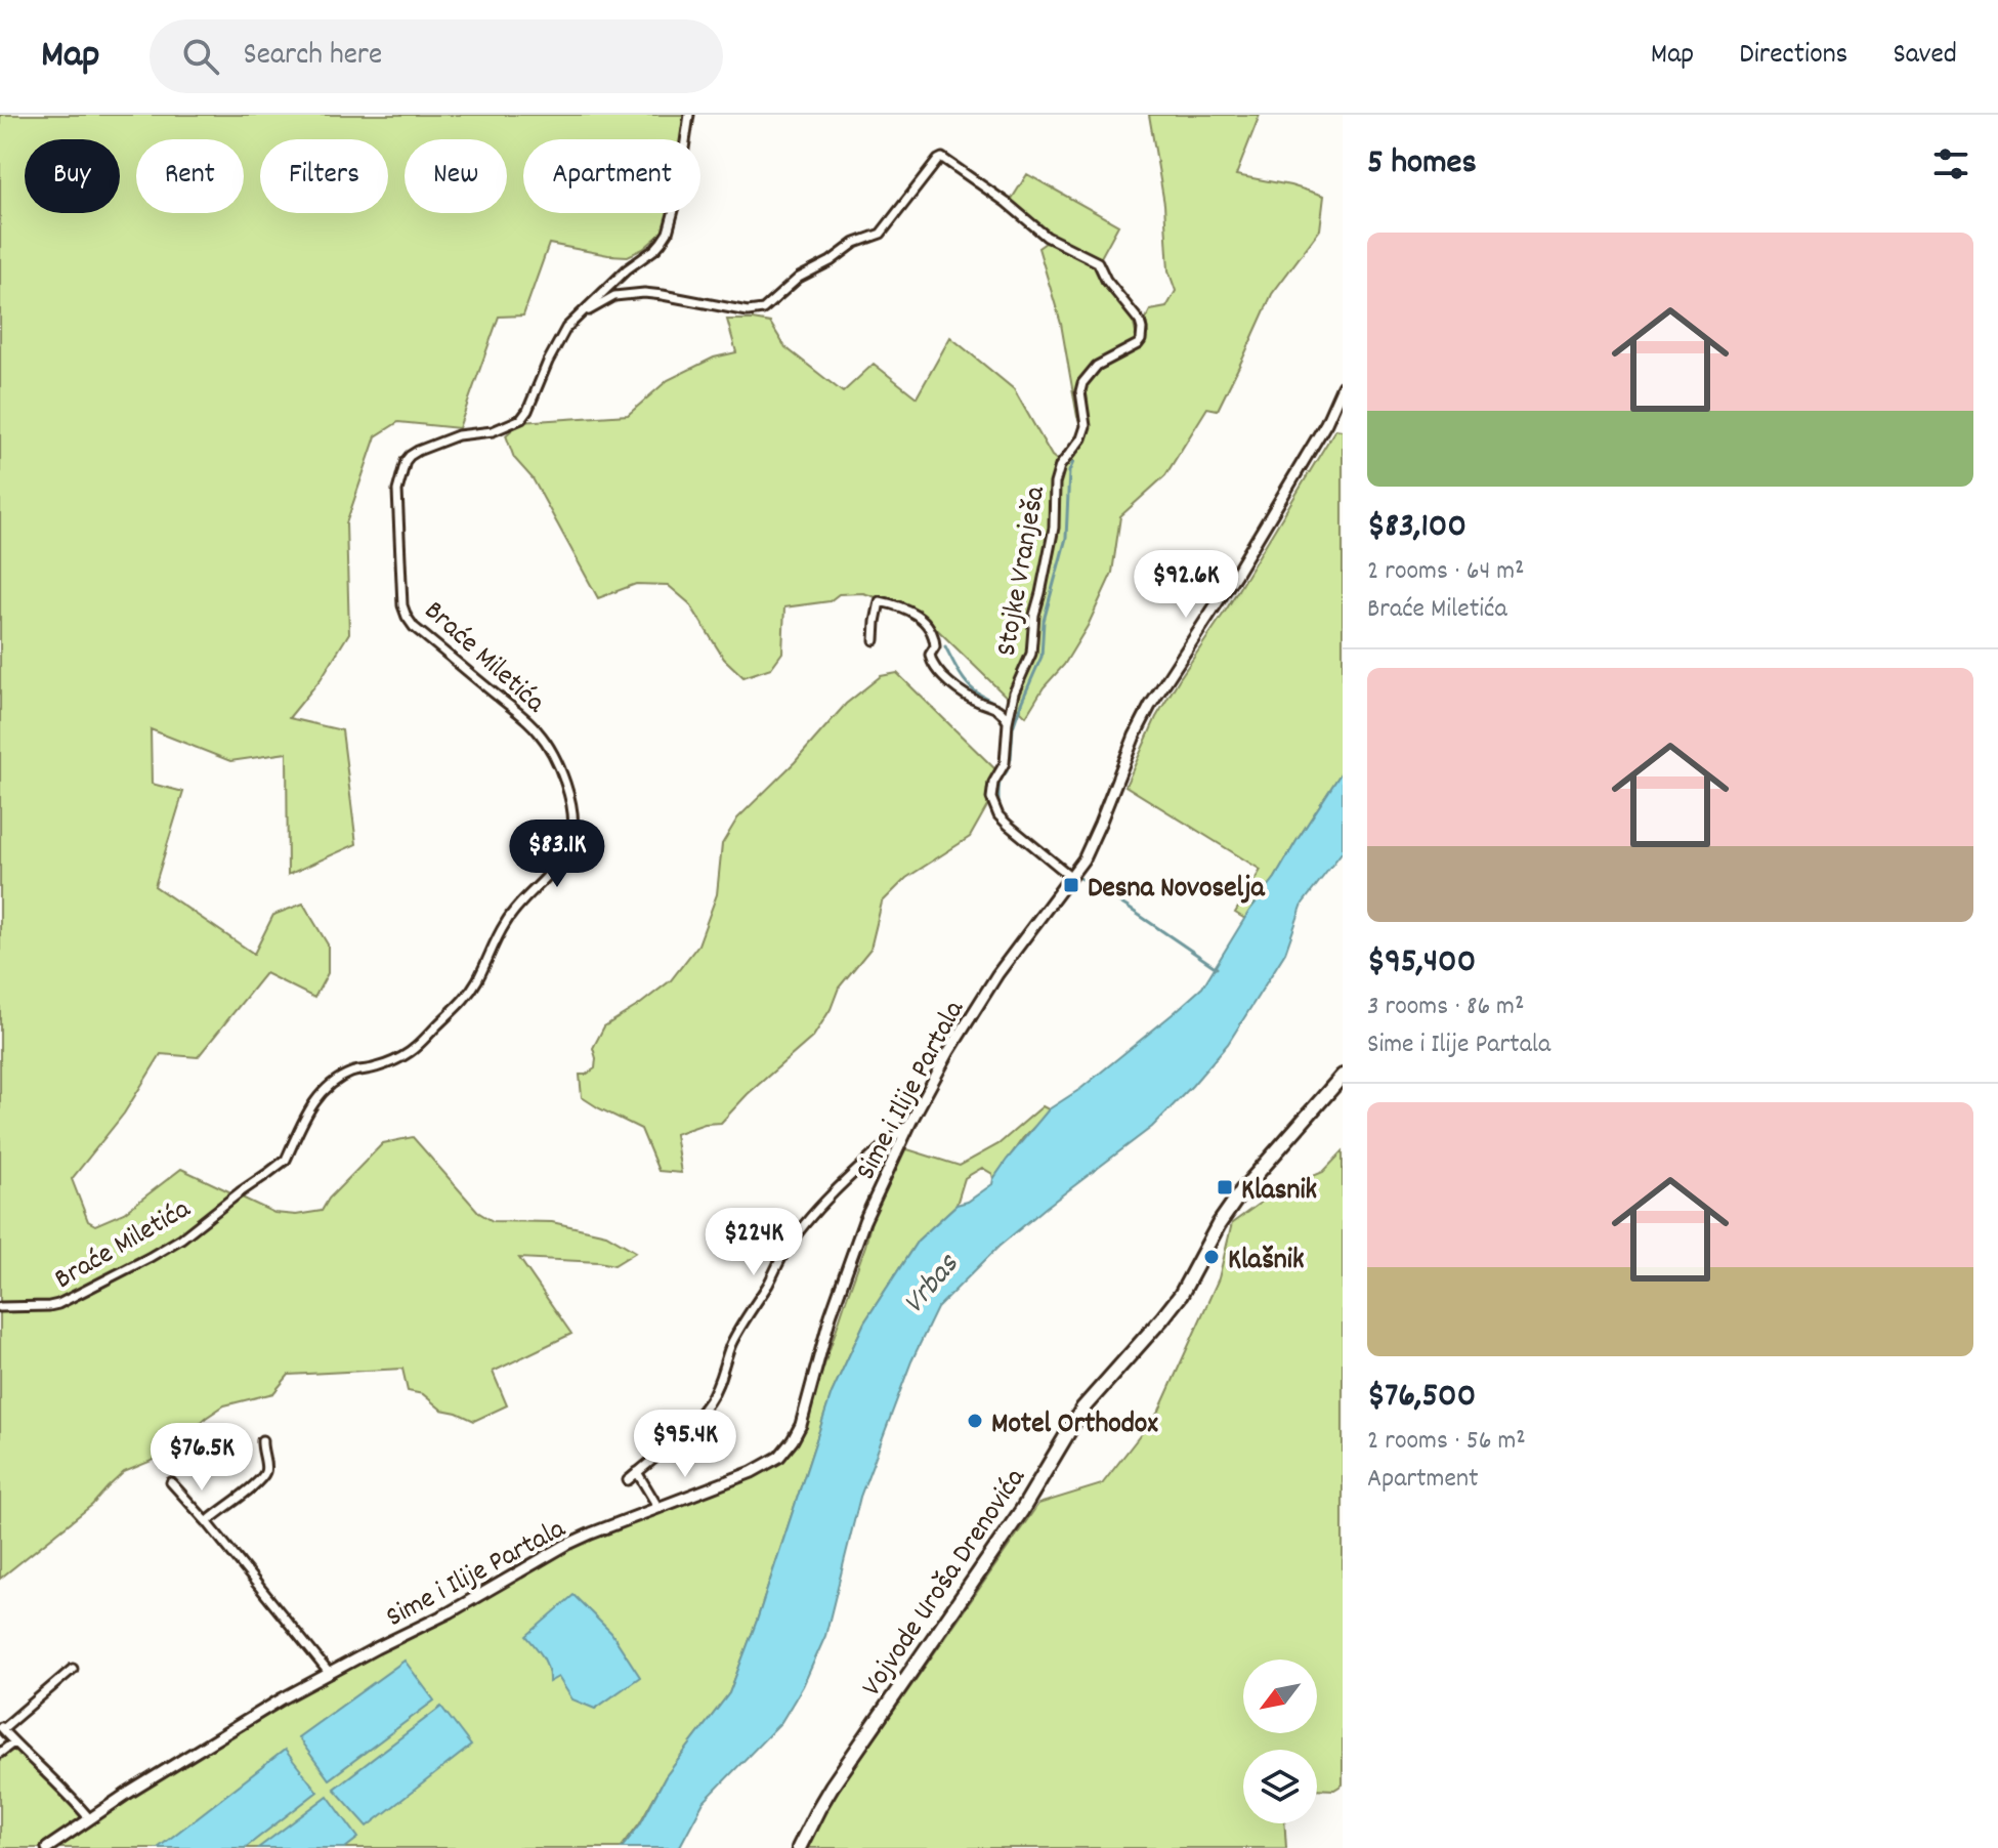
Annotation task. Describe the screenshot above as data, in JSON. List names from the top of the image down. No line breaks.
{"streets":{"main road":["Vojvode Uroša Drenovića"],"street":["Stojke Vranješa","Braće Miletića","Sime i Ilije Partala"]},"crossings":[["Stojke Vranješa","Braće Miletića"],["Stojke Vranješa","Sime i Ilije Partala"]],"water":["Vrbas"],"places":{"transit":["Desna Novoselja","Klasnik"],"other":["Klašnik","Motel Orthodox"]},"north":"bottom left","page":{"header":"Map","search":"Search here","nav":["Map","Directions","Saved"],"heading":"5 homes","chip":["Buy","Rent","Filters","New","Apartment"],"list":[{"name":"$83,100","note":"2 rooms · 64 m² · Braće Miletića"},{"name":"$95,400","note":"3 rooms · 86 m² · Sime i Ilije Partala"},{"name":"$76,500","note":"2 rooms · 56 m² · Apartment"}],"price":["$92.6K","$83.1K","$224K","$95.4K","$76.5K"]}}
